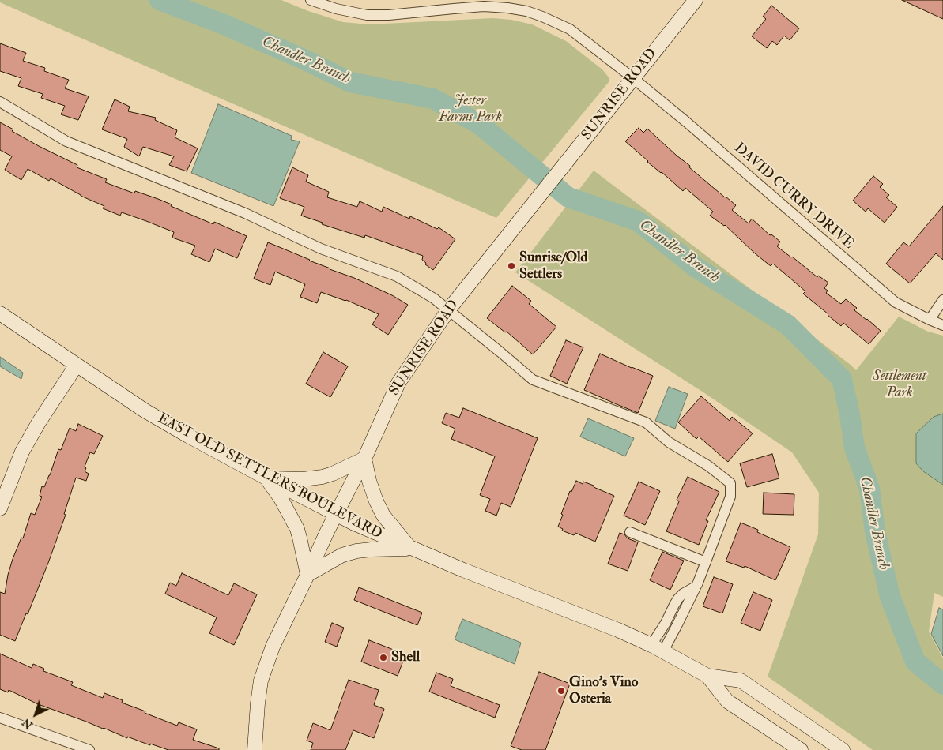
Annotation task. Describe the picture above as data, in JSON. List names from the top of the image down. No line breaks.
{"streets":{"main road":["SUNRISE ROAD","EAST OLD SETTLERS BOULEVARD"],"street":["DAVID CURRY DRIVE"]},"crossings":[["SUNRISE ROAD","DAVID CURRY DRIVE"],["SUNRISE ROAD","EAST OLD SETTLERS BOULEVARD"]],"water":["Chandler Branch"],"parks":["Jester Farms Park","Settlement Park"],"places":["Sunrise/Old Settlers","Shell","Gino's Vino Osteria"],"north":"bottom left"}
